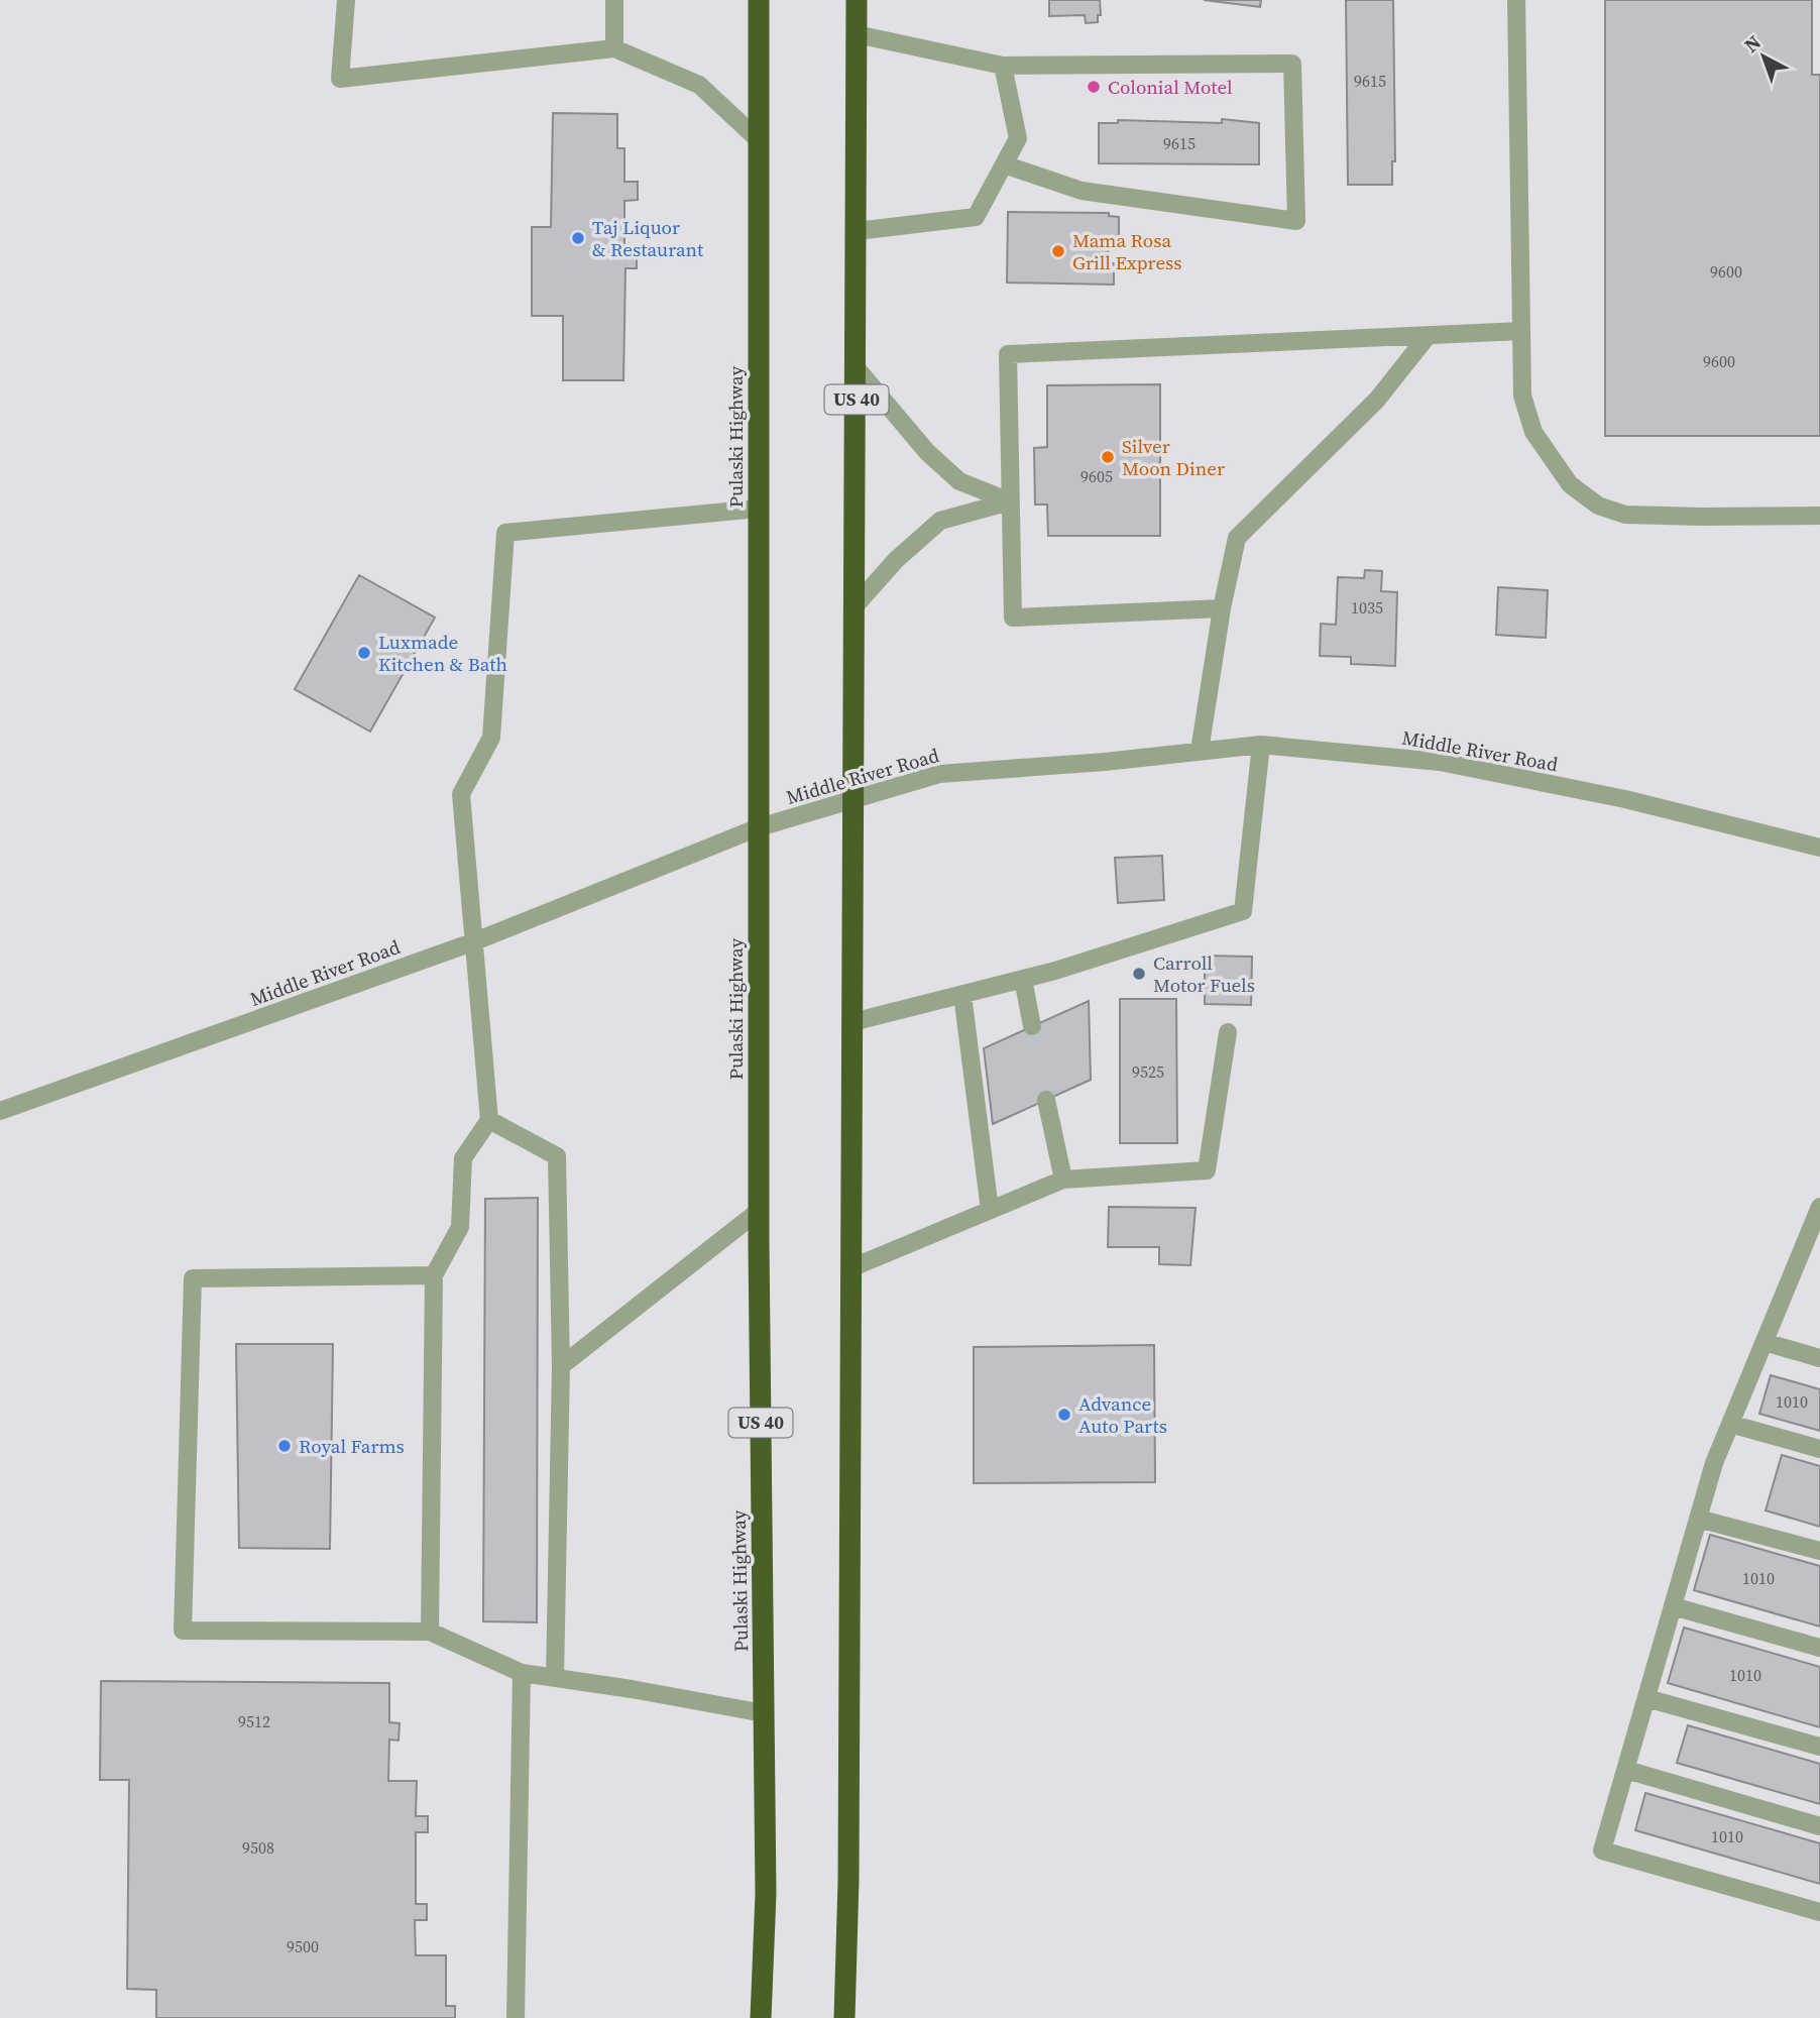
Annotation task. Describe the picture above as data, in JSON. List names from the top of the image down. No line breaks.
{"streets":{"highway":["US 40","Pulaski Highway"],"street":["Middle River Road"]},"crossings":[["US 40","Middle River Road"],["Pulaski Highway","Middle River Road"]],"places":["Colonial Motel","Taj Liquor & Restaurant","Mama Rosa Grill Express","Silver Moon Diner","Luxmade Kitchen & Bath","Carroll Motor Fuels","Advance Auto Parts","Royal Farms"],"house_numbers":["9615","9615","9600","9600","9605","1035","9525","1010","1010","1010","9512","1010","9508","9500"],"north":"top left"}
